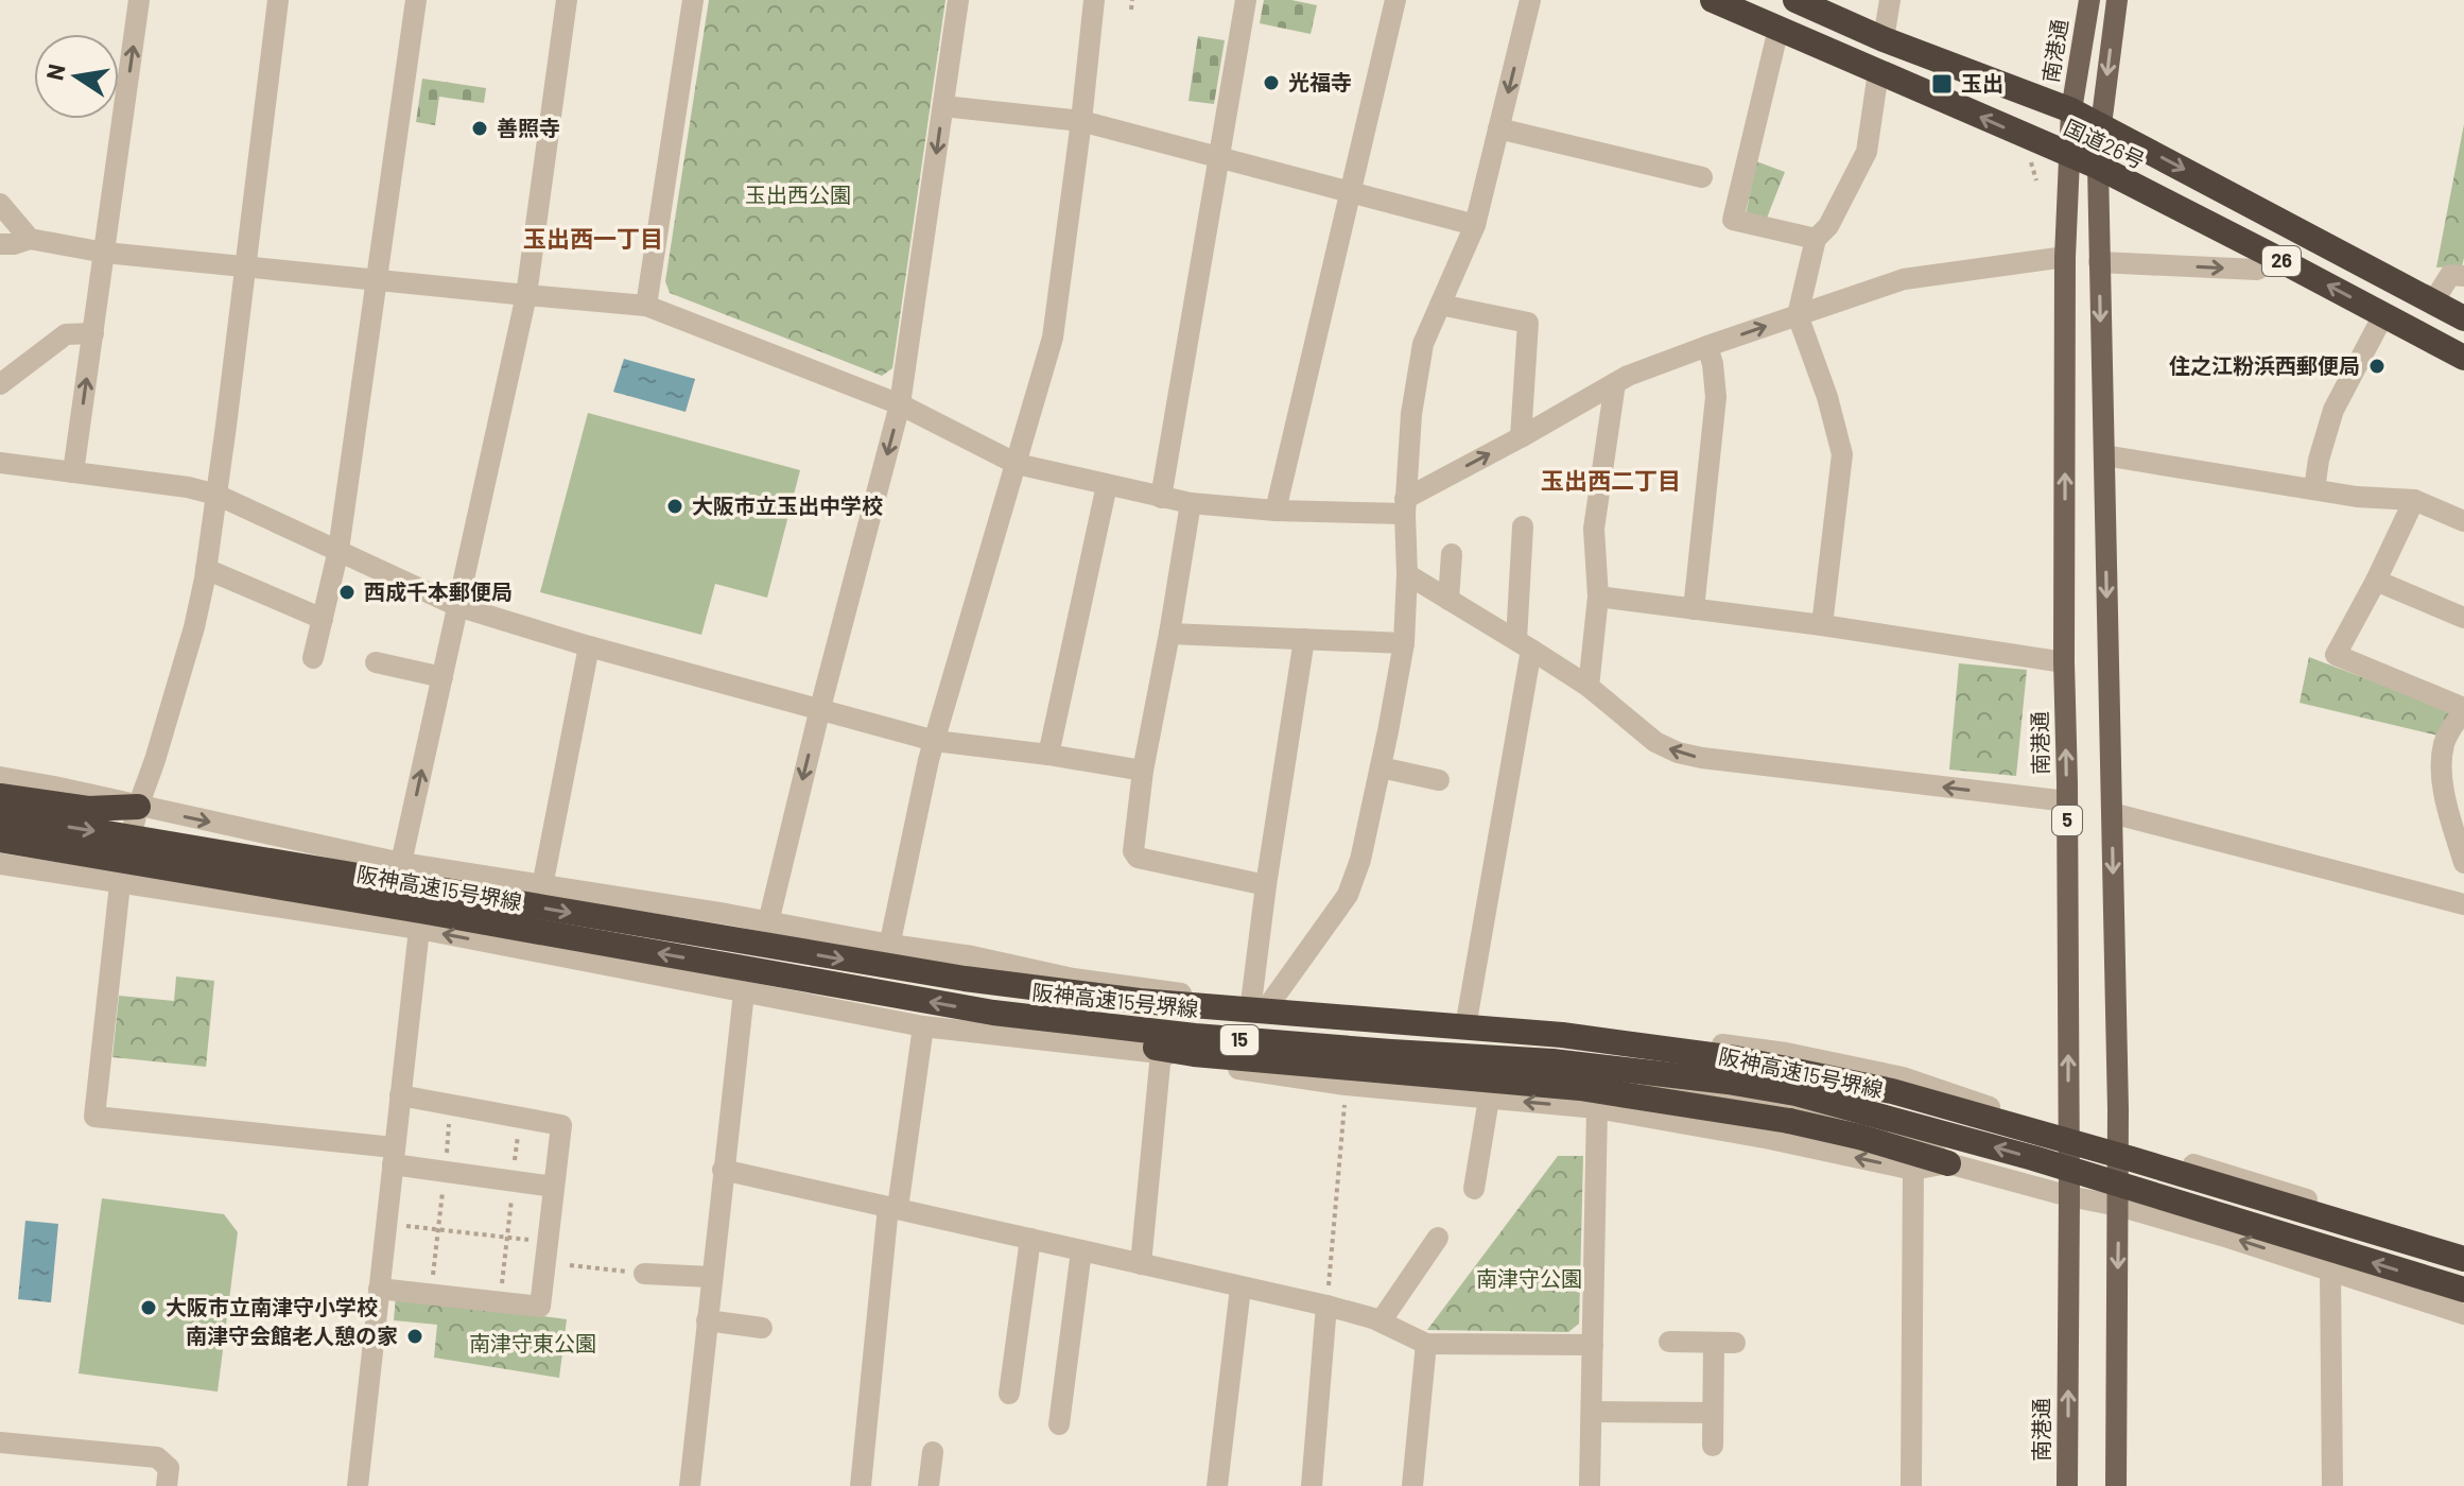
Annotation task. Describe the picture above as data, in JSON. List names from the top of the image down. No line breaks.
{"streets":{"highway":["国道26号","26","阪神高速15号堺線","15"],"main road":["南港通","5"]},"crossings":[["南港通","国道26号"],["国道26号","5"],["阪神高速15号堺線","15"]],"districts":["玉出西一丁目","玉出西二丁目"],"parks":["玉出西公園","南津守公園","南津守東公園"],"places":{"other":["光福寺","善照寺","住之江粉浜西郵便局","大阪市立玉出中学校","西成千本郵便局","大阪市立南津守小学校","南津守会館老人憩の家"],"transit":["玉出"]},"north":"left"}
